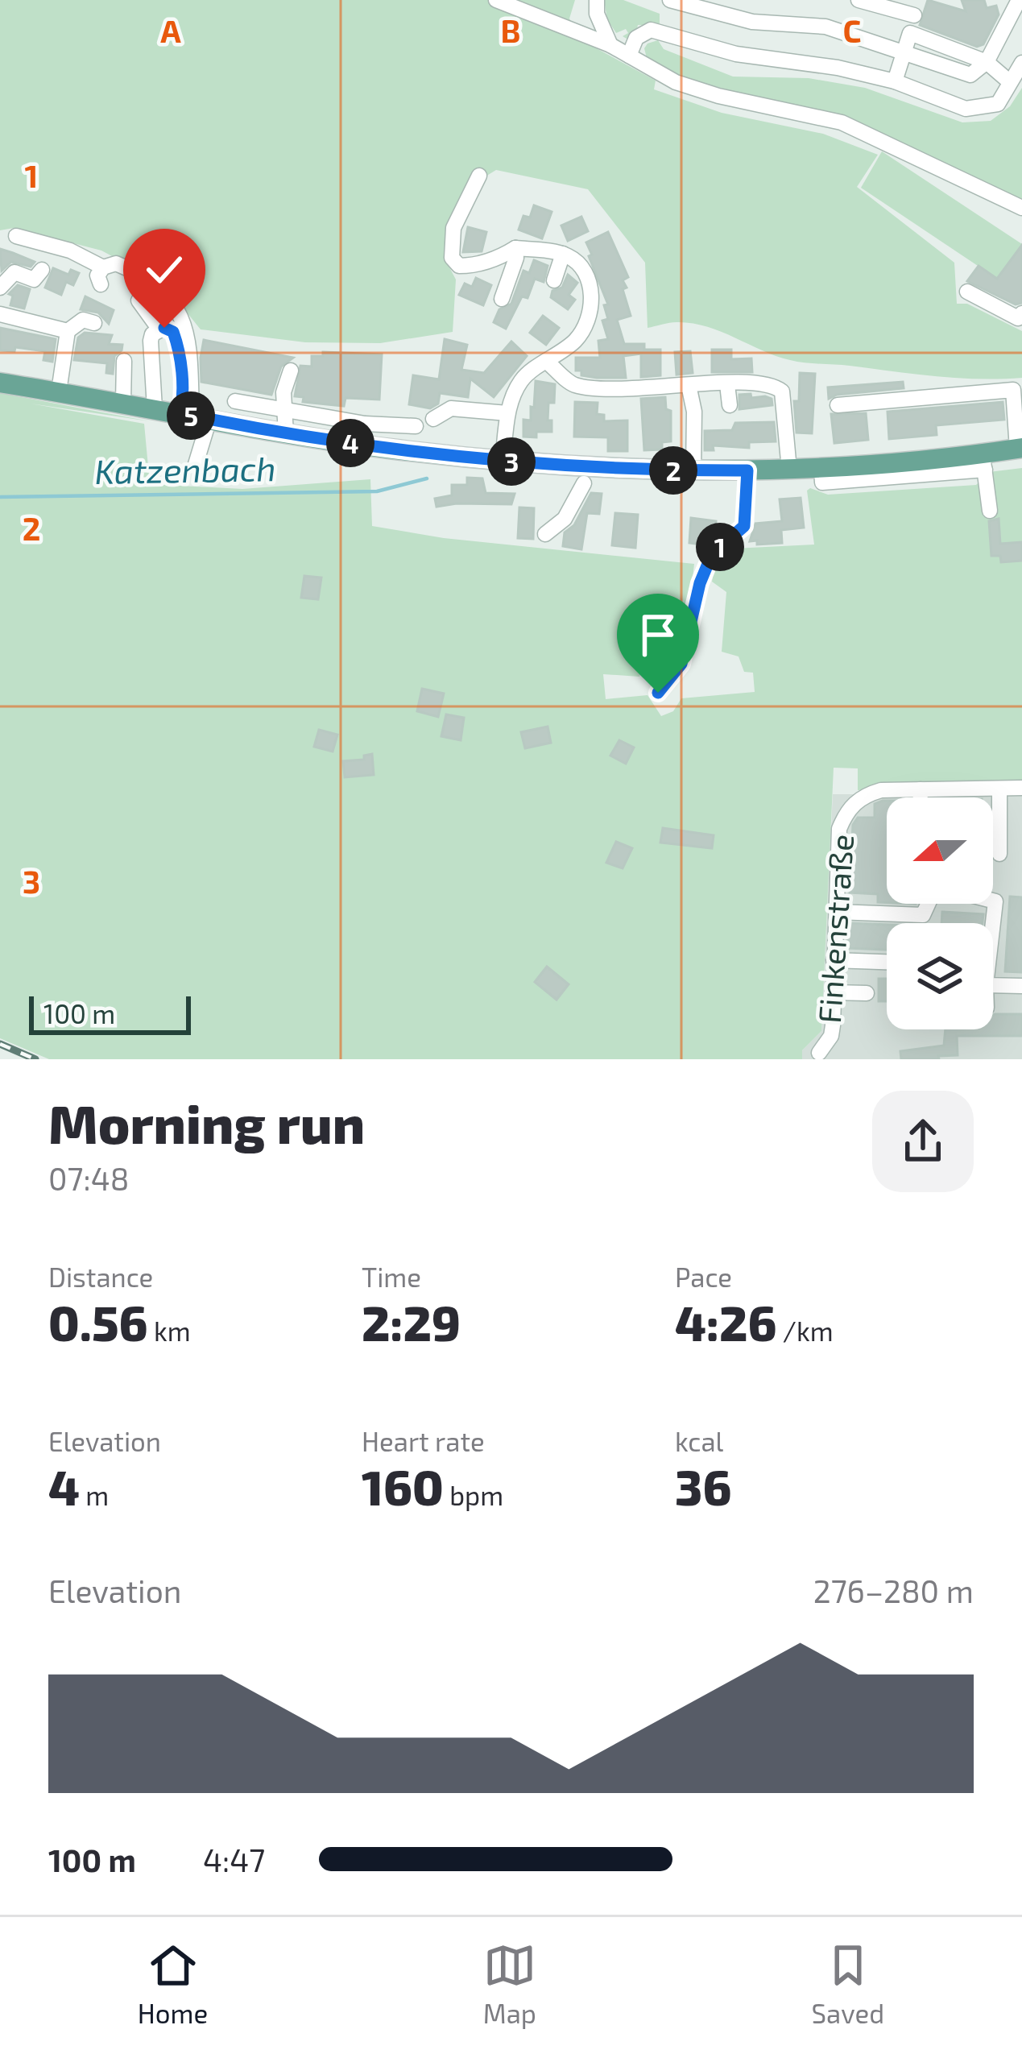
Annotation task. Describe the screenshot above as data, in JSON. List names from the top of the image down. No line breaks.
{"streets":{"street":["Finkenstraße"]},"water":["Katzenbach"],"scale_bar":"100 m","north":"left","page":{"pins":["5","4","3","2","1"],"scale":"100 m","heading":["Morning run","07:48"],"stats":[["Distance","0.56 km"],["Time","2:29"],["Pace","4:26 /km"],["Elevation","4 m"],["Heart rate","160 bpm"],["kcal","36"]],"chart":["Elevation","276–280 m"],"list":[{"name":"100 m","note":"4:47"}],"tabs":["Home","Map","Saved"]},"grid":{"columns":["A","B","C"],"rows":["1","2","3"]}}
